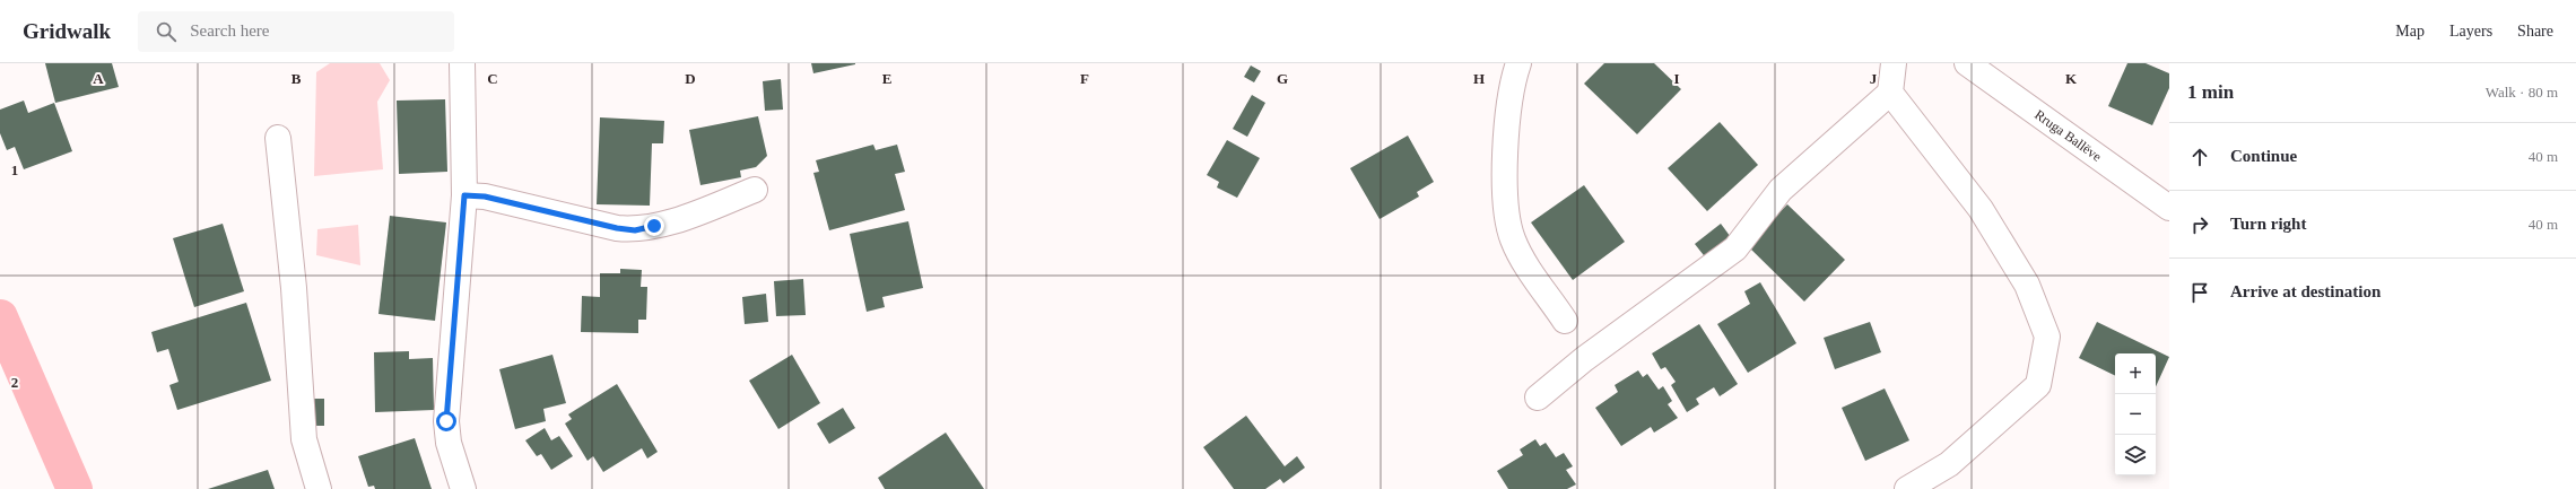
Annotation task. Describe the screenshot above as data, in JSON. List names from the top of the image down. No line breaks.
{"streets":{"street":["Rruga Ballëve"]},"page":{"header":"Gridwalk","search":"Search here","nav":["Map","Layers","Share"],"heading":["1 min","Walk · 80 m"],"list":[["Continue","40 m"],["Turn right","40 m"],"Arrive at destination"],"map_buttons":["+","−"]},"grid":{"columns":["A","B","C","D","E","F","G","H","I","J","K"],"rows":["1","2"]}}
